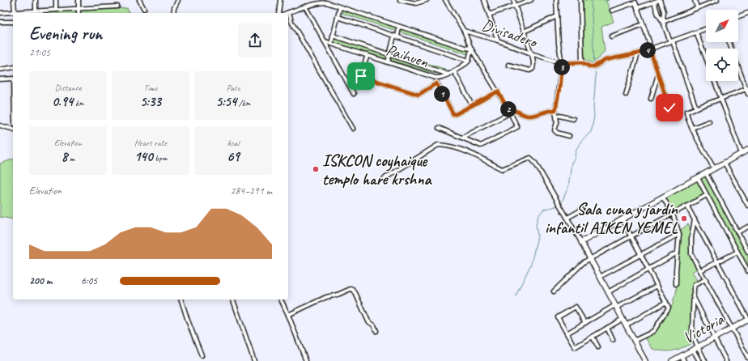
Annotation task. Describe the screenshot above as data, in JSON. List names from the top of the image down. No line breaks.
{"streets":{"street":["Divisadero","Paihuen","Victoria"]},"places":["ISKCON coyhaique templo hare krshna","Sala cuna y jardín infantil AIKEN YEMEL"],"north":"top right","page":{"heading":["Evening run","21:05"],"pins":["4","3","1","2"],"stats":[["Distance","0.94 km"],["Time","5:33"],["Pace","5:54 /km"],["Elevation","8 m"],["Heart rate","140 bpm"],["kcal","69"]],"chart":["Elevation","284–291 m"],"list":[{"name":"200 m","note":"6:05"}]}}
